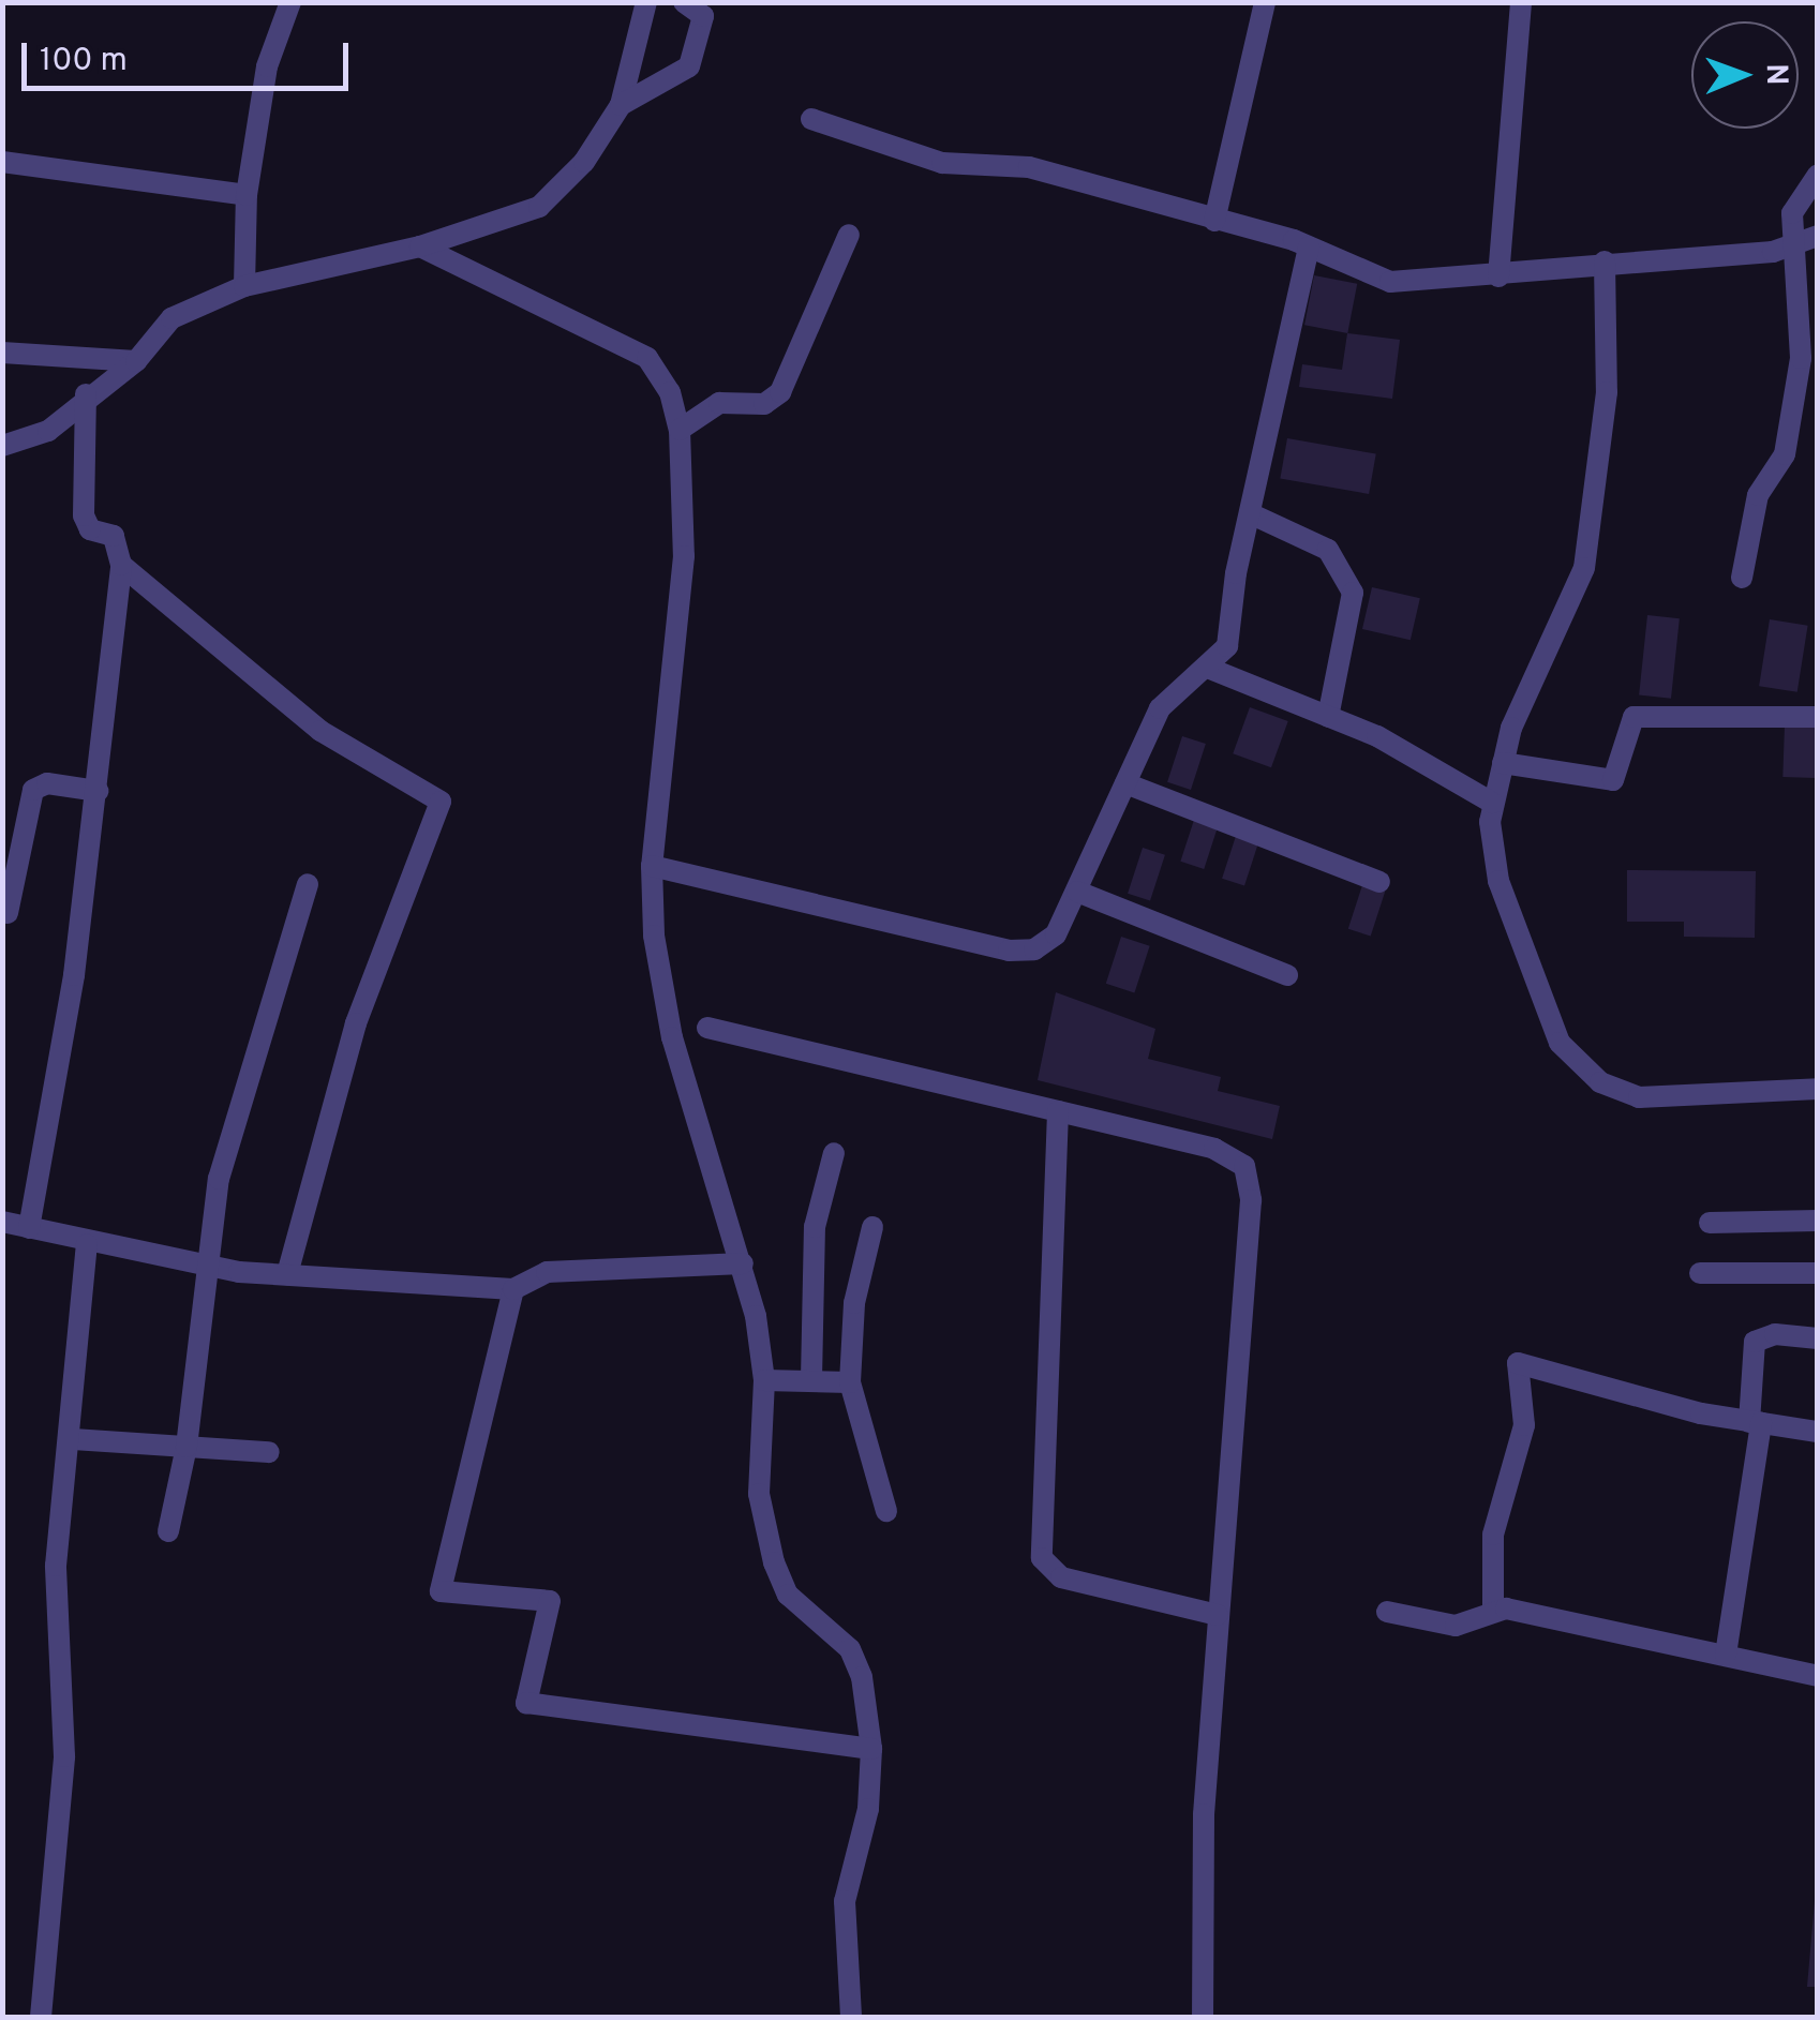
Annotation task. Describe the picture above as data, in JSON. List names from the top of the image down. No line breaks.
{"scale_bar":"100 m","north":"right"}
